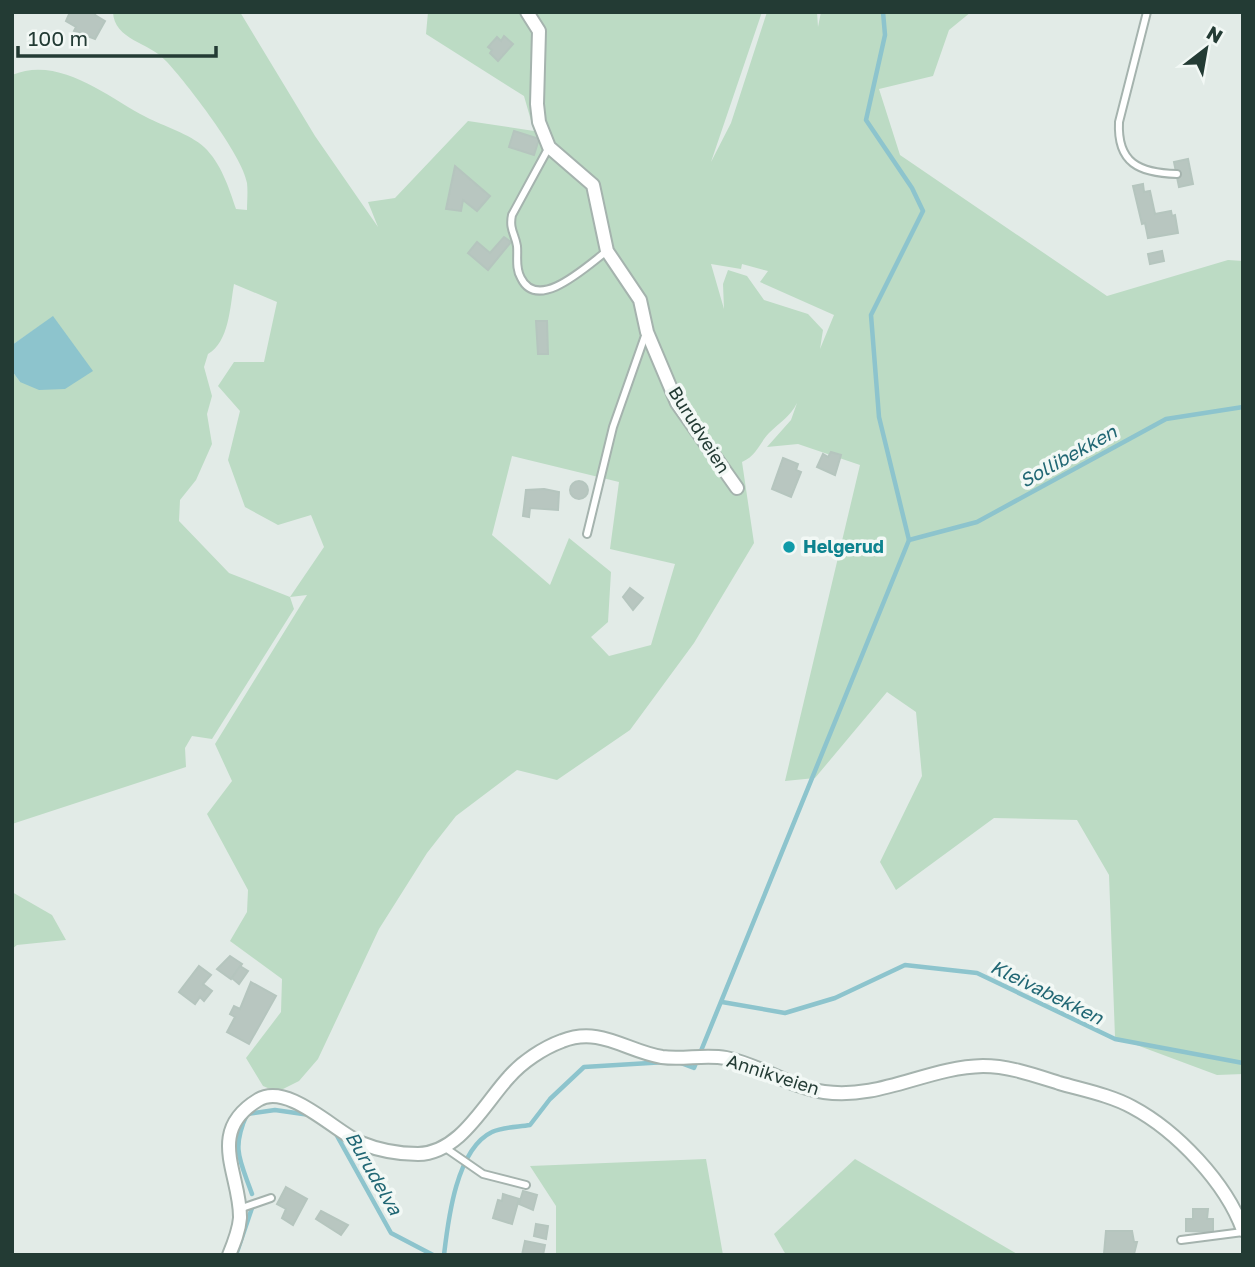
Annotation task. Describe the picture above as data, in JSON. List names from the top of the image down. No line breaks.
{"streets":{"street":["Burudveien","Annikveien"]},"water":["Sollibekken","Kleivabekken","Burudelva"],"places":["Helgerud"],"scale_bar":"100 m","north":"top right"}
